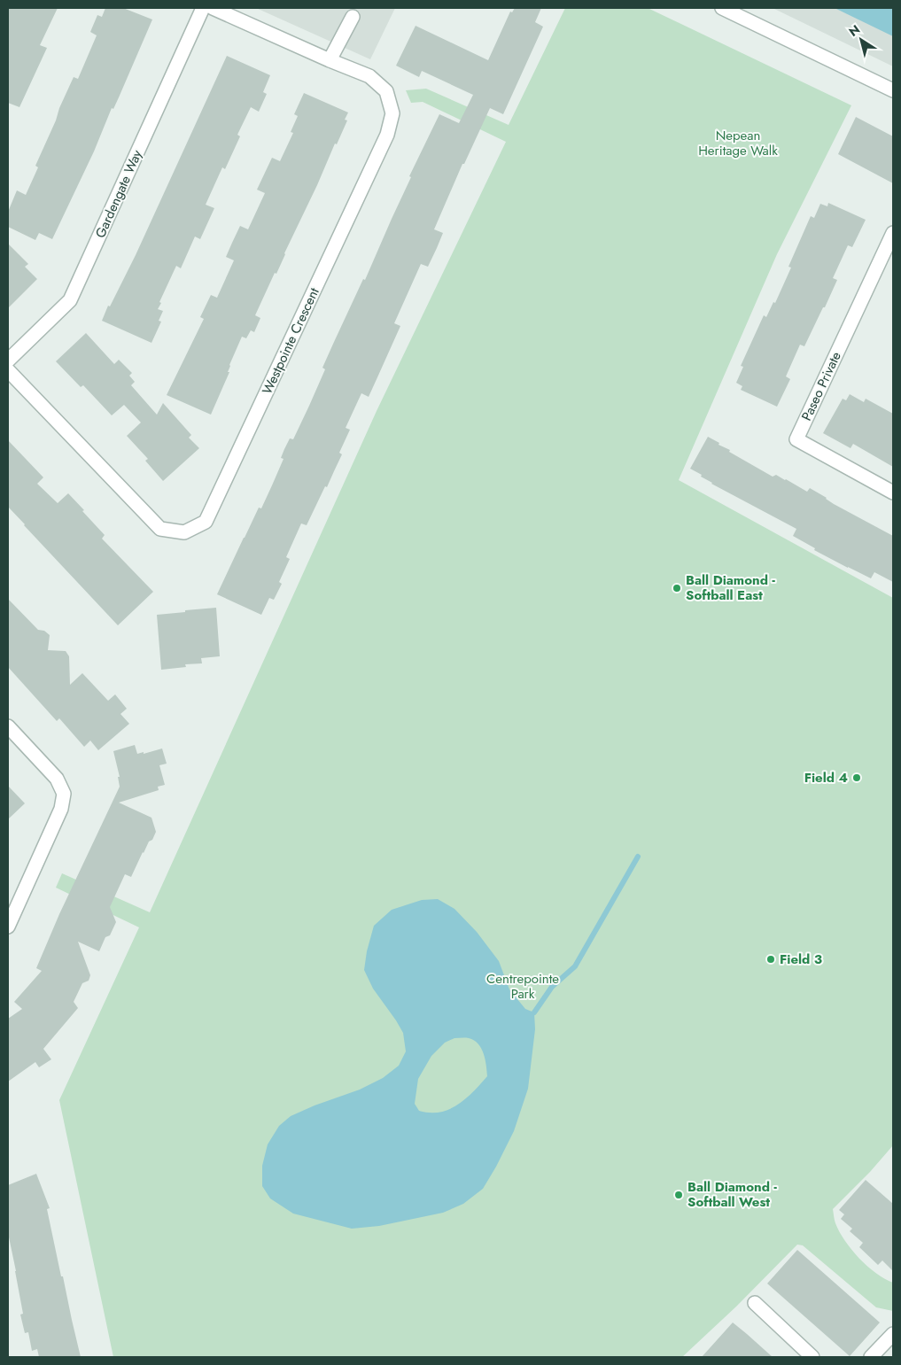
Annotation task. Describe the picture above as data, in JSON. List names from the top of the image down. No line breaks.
{"streets":{"street":["Gardengate Way","Westpointe Crescent","Paseo Private"]},"parks":["Nepean Heritage Walk","Centrepointe Park"],"places":["Ball Diamond - Softball East","Field 4","Field 3","Ball Diamond - Softball West"],"north":"top left"}
